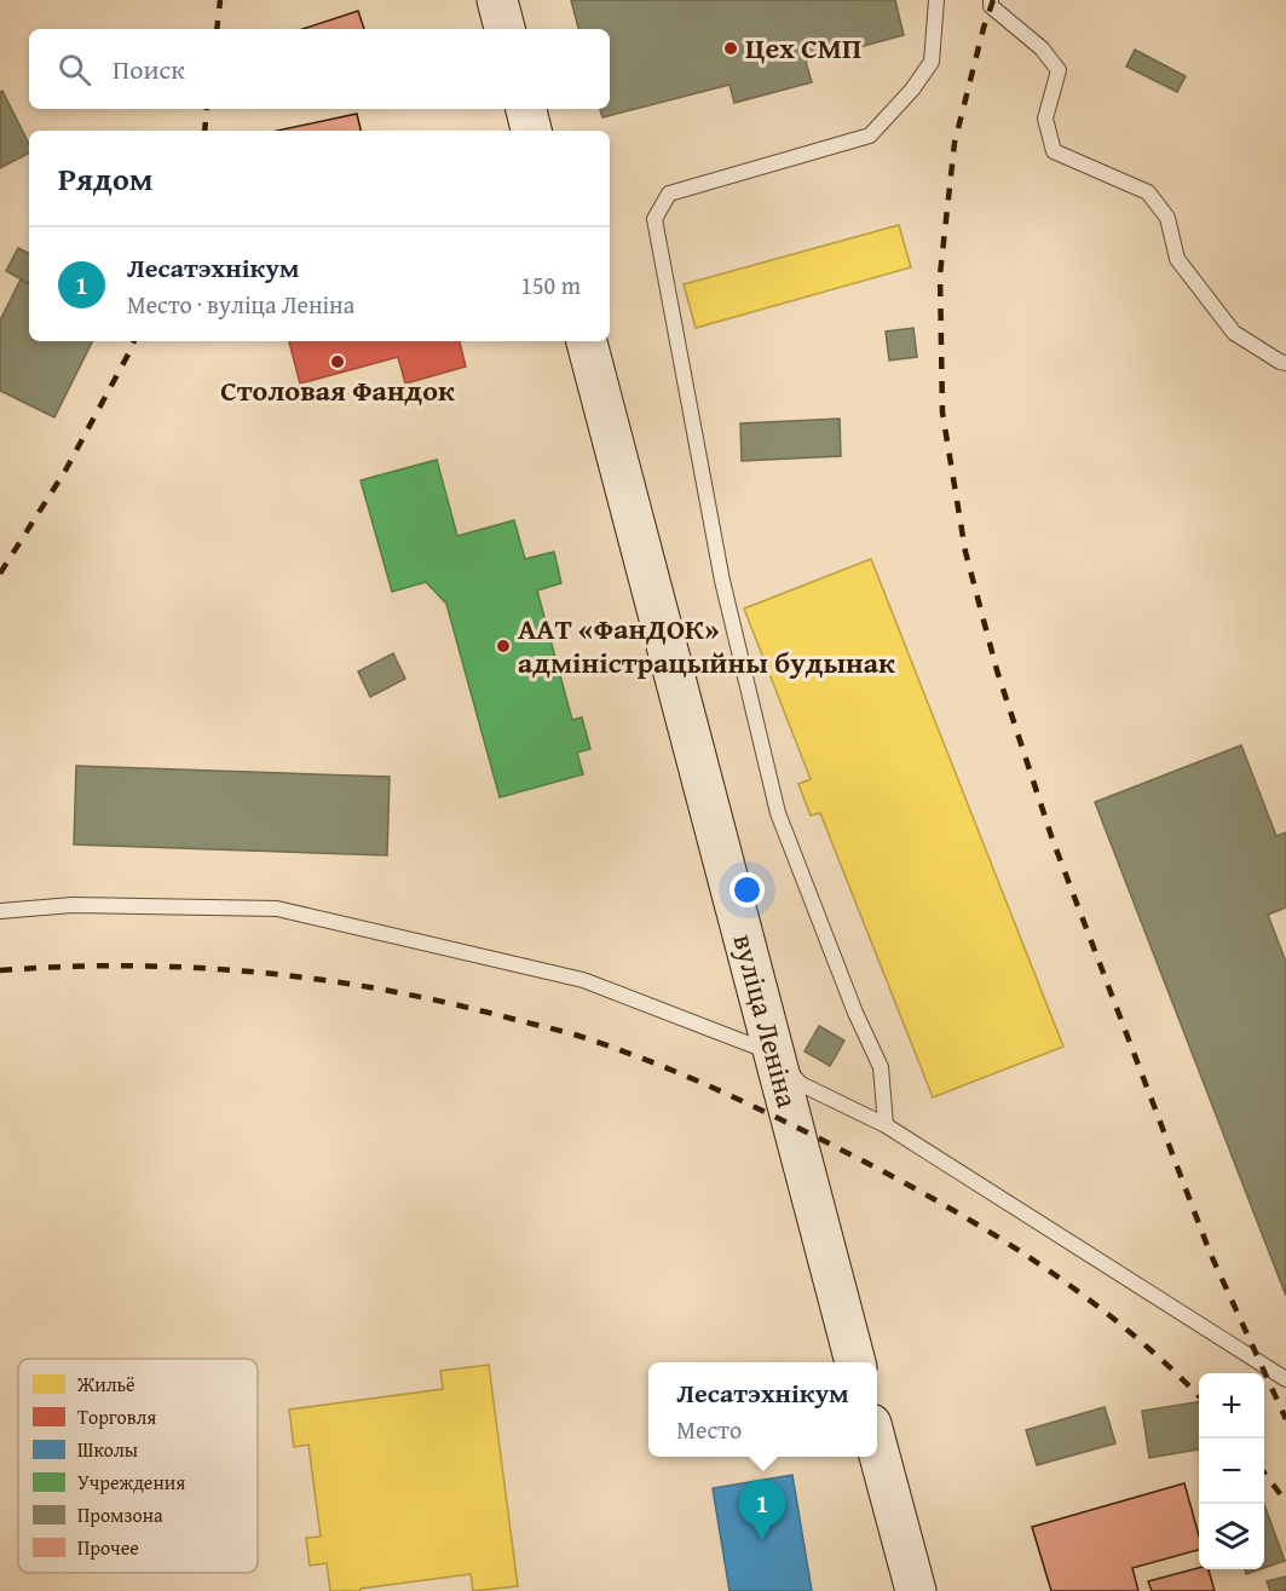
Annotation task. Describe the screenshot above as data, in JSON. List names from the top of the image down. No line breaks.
{"streets":{"main road":["вуліца Леніна"]},"places":["Цех СМП","Столовая Фандок","ААТ «ФанДОК» адміністрацыйны будынак"],"legend":["Жильё","Торговля","Школы","Учреждения","Промзона","Прочее"],"page":{"search":"Поиск","heading":"Рядом","list":[{"mark":"1","name":"Лесатэхнікум","note":"Место · вуліца Леніна","value":"150 m"}],"popup":["Лесатэхнікум","Место"],"map_buttons":["+","−"],"pins":"1"}}
